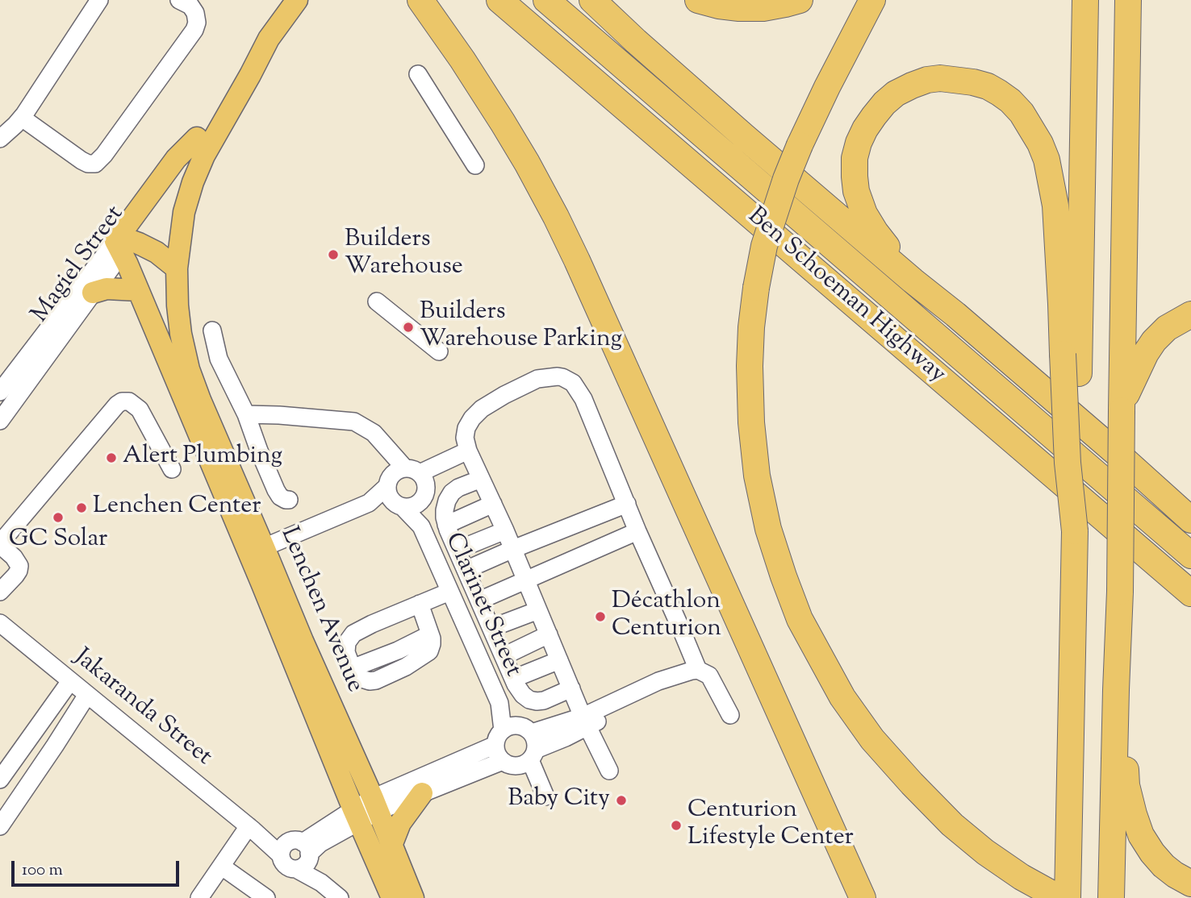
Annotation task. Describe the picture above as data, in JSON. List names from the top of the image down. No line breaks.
{"streets":{"highway":["Ben Schoeman Highway"],"main road":["Magiel Street","Lenchen Avenue"],"street":["Clarinet Street","Jakaranda Street"]},"crossings":[["Magiel Street","Lenchen Avenue"]],"places":["Builders Warehouse","Builders Warehouse Parking","Alert Plumbing","Lenchen Center","GC Solar","Décathlon Centurion","Baby City","Centurion Lifestyle Center"],"scale_bar":"100 m"}
